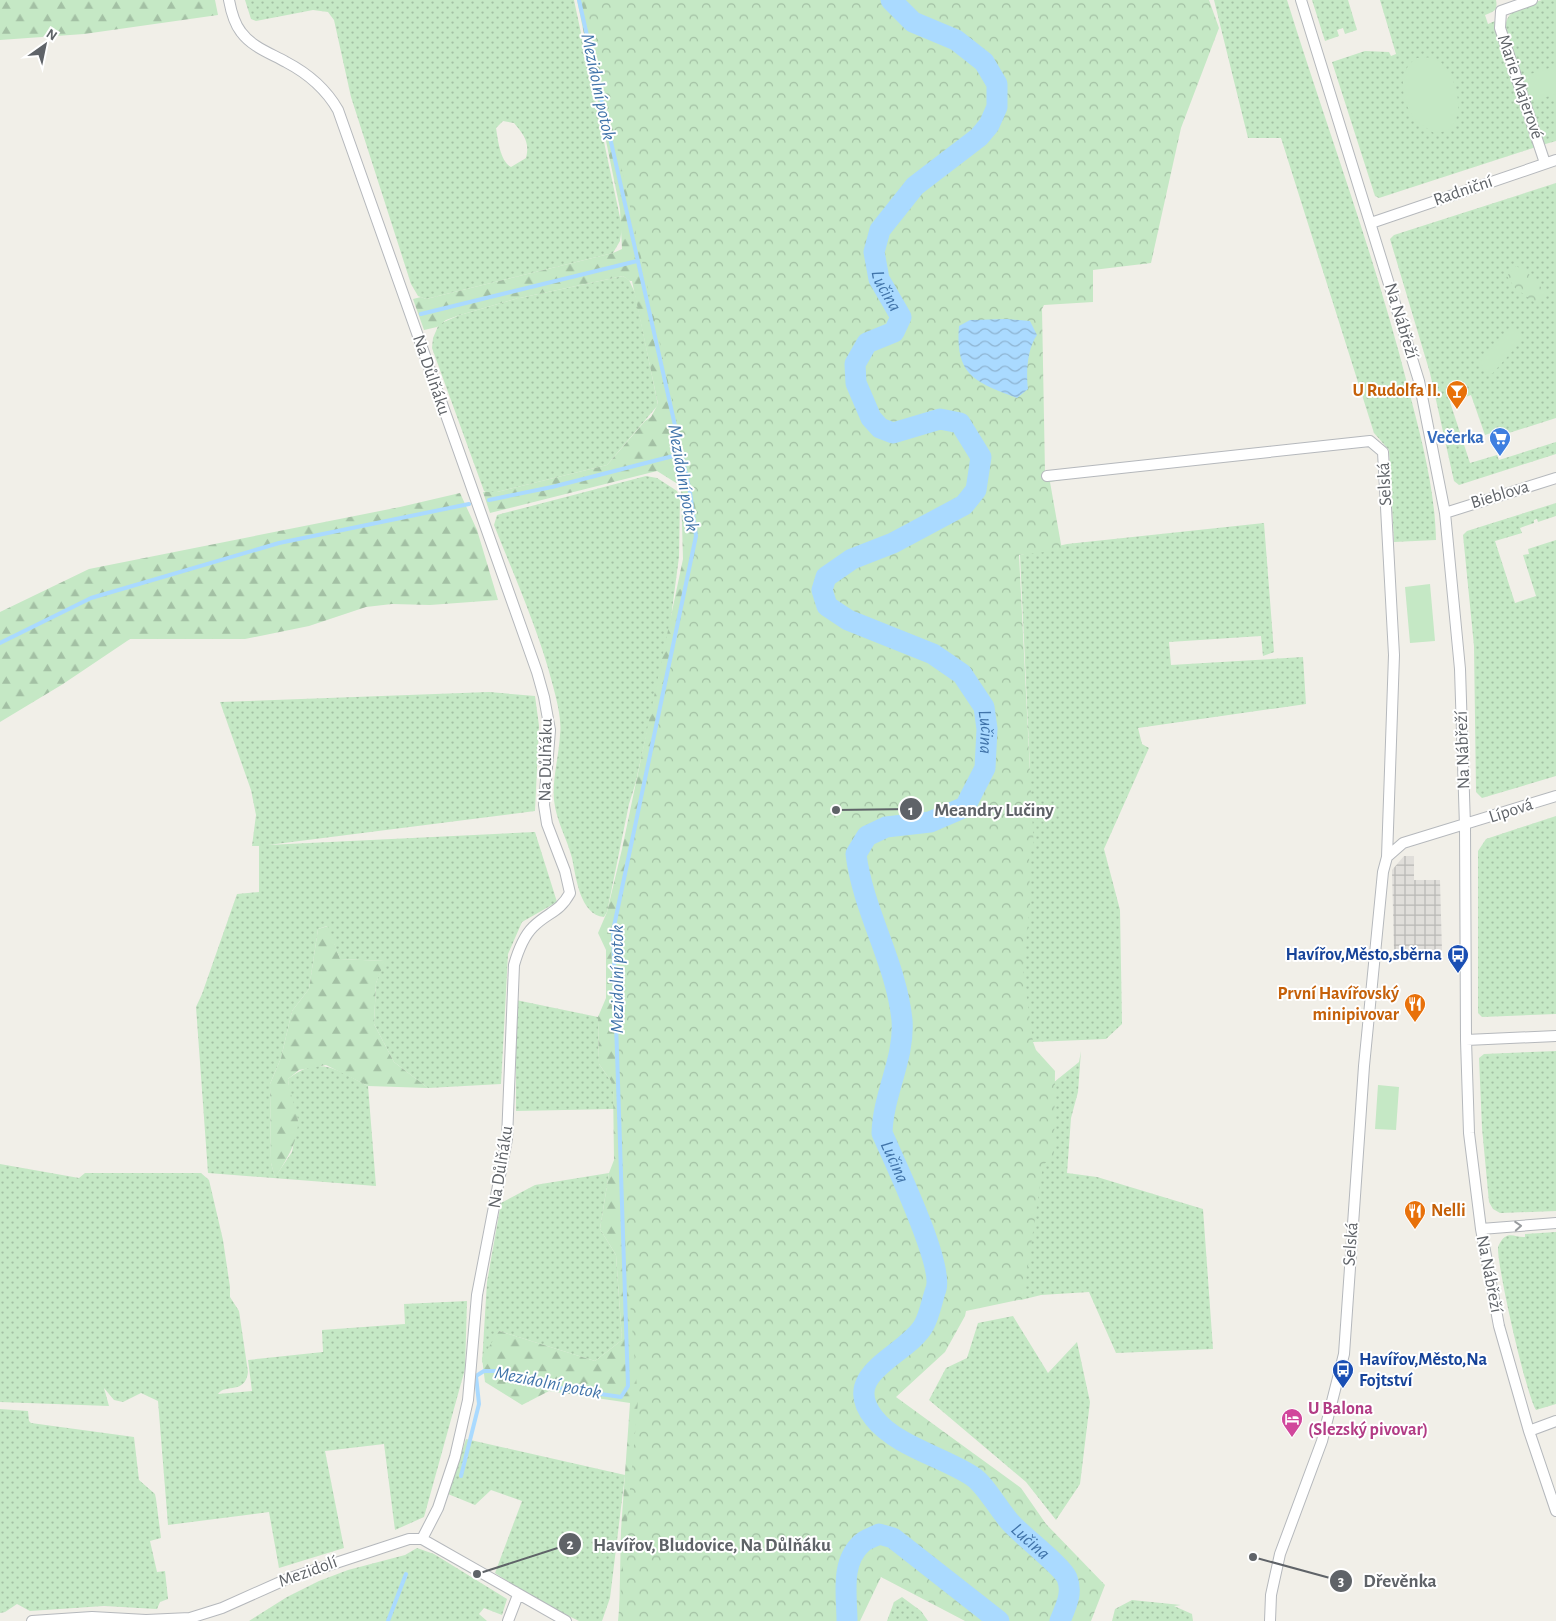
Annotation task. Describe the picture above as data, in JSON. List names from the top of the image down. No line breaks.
{"streets":{"street":["Marie Majerové","Radniční","Na Nábřeží","Na Důlňáku","Selská","Bieblova","Lípová","Mezidolí"]},"crossings":[["Marie Majerové","Radniční"],["Radniční","Na Nábřeží"],["Na Nábřeží","Bieblova"],["Na Nábřeží","Lípová"],["Na Důlňáku","Mezidolí"]],"water":["Mezidolní potok","Lučina"],"places":{"bar":["U Rudolfa II."],"supermarket":["Večerka"],"other":["Meandry Lučiny","Dřevěnka","Havířov, Bludovice, Na Důlňáku"],"bus stop":["Havířov,Město,sběrna","Havířov,Město,Na Fojtství"],"restaurant":["První Havířovský minipivovar","Nelli"],"hotel":["U Balona (Slezský pivovar)"]},"north":"top right"}
